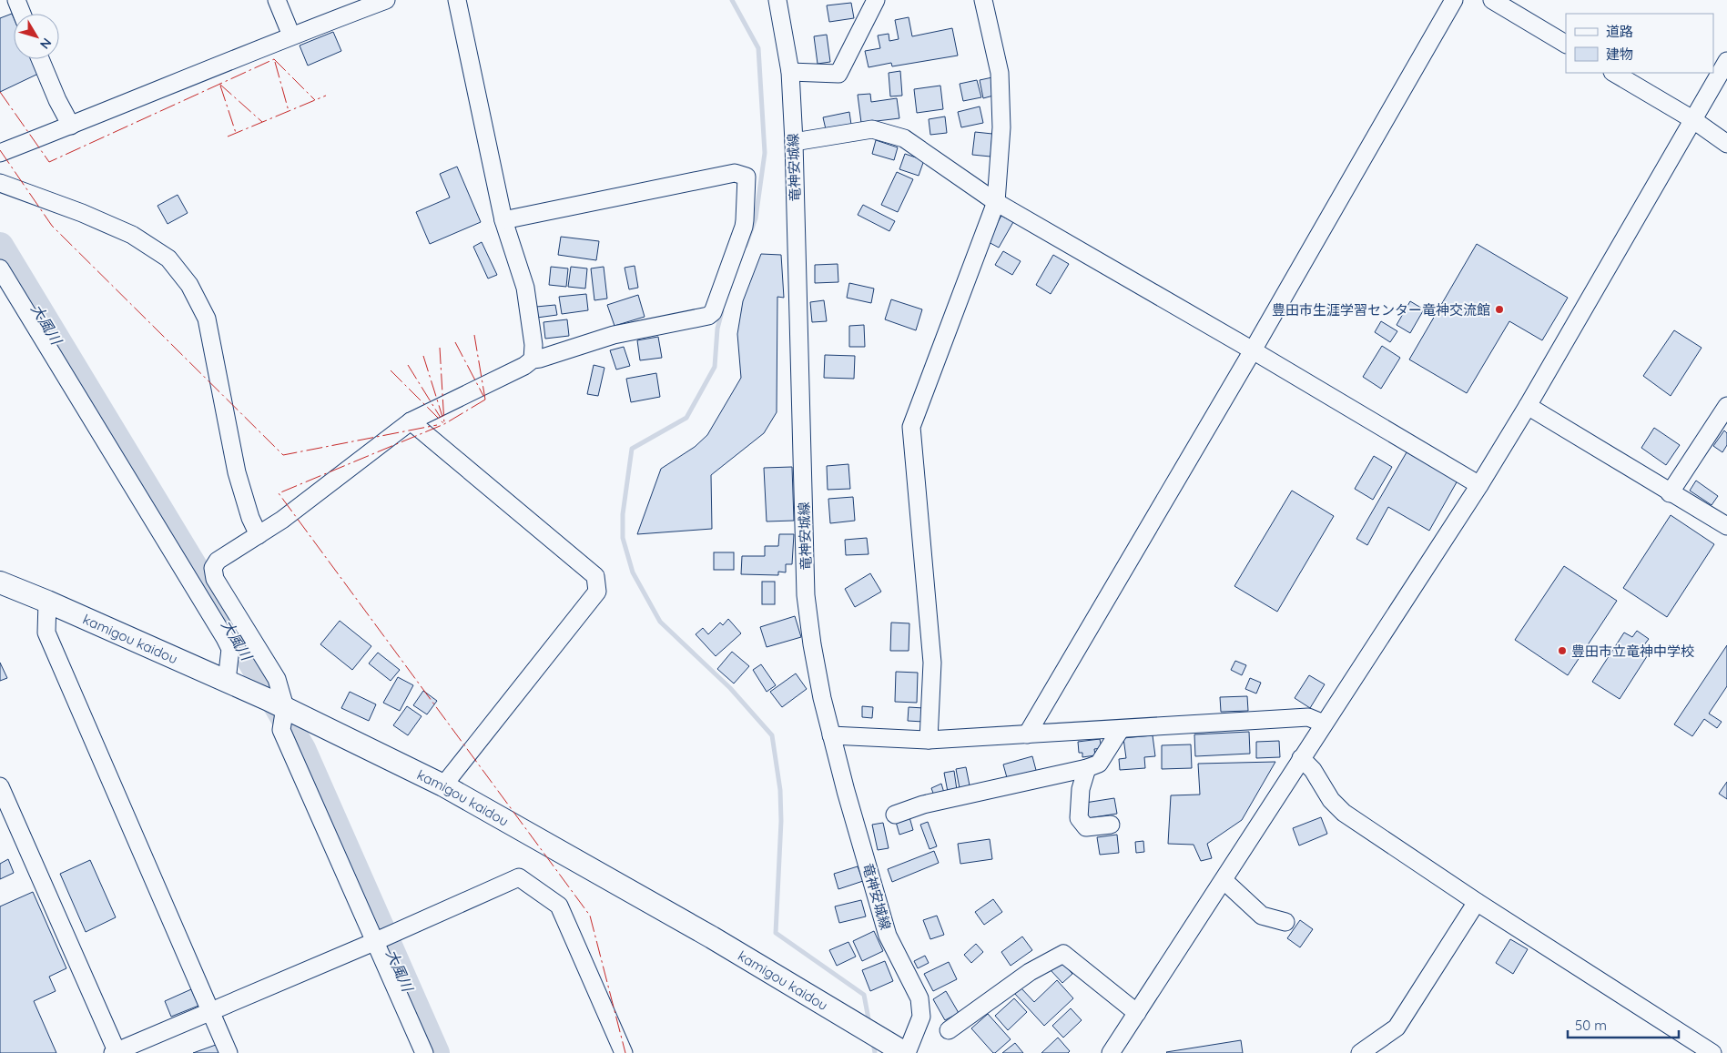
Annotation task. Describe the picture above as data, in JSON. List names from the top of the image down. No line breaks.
{"streets":{"main road":["kamigou kaidou"],"street":["竜神安城線"]},"crossings":[["竜神安城線","kamigou kaidou"]],"water":["大風川"],"places":["豊田市生涯学習センター竜神交流館","豊田市立竜神中学校"],"legend":["道路","建物"],"scale_bar":"50 m","north":"bottom right"}
